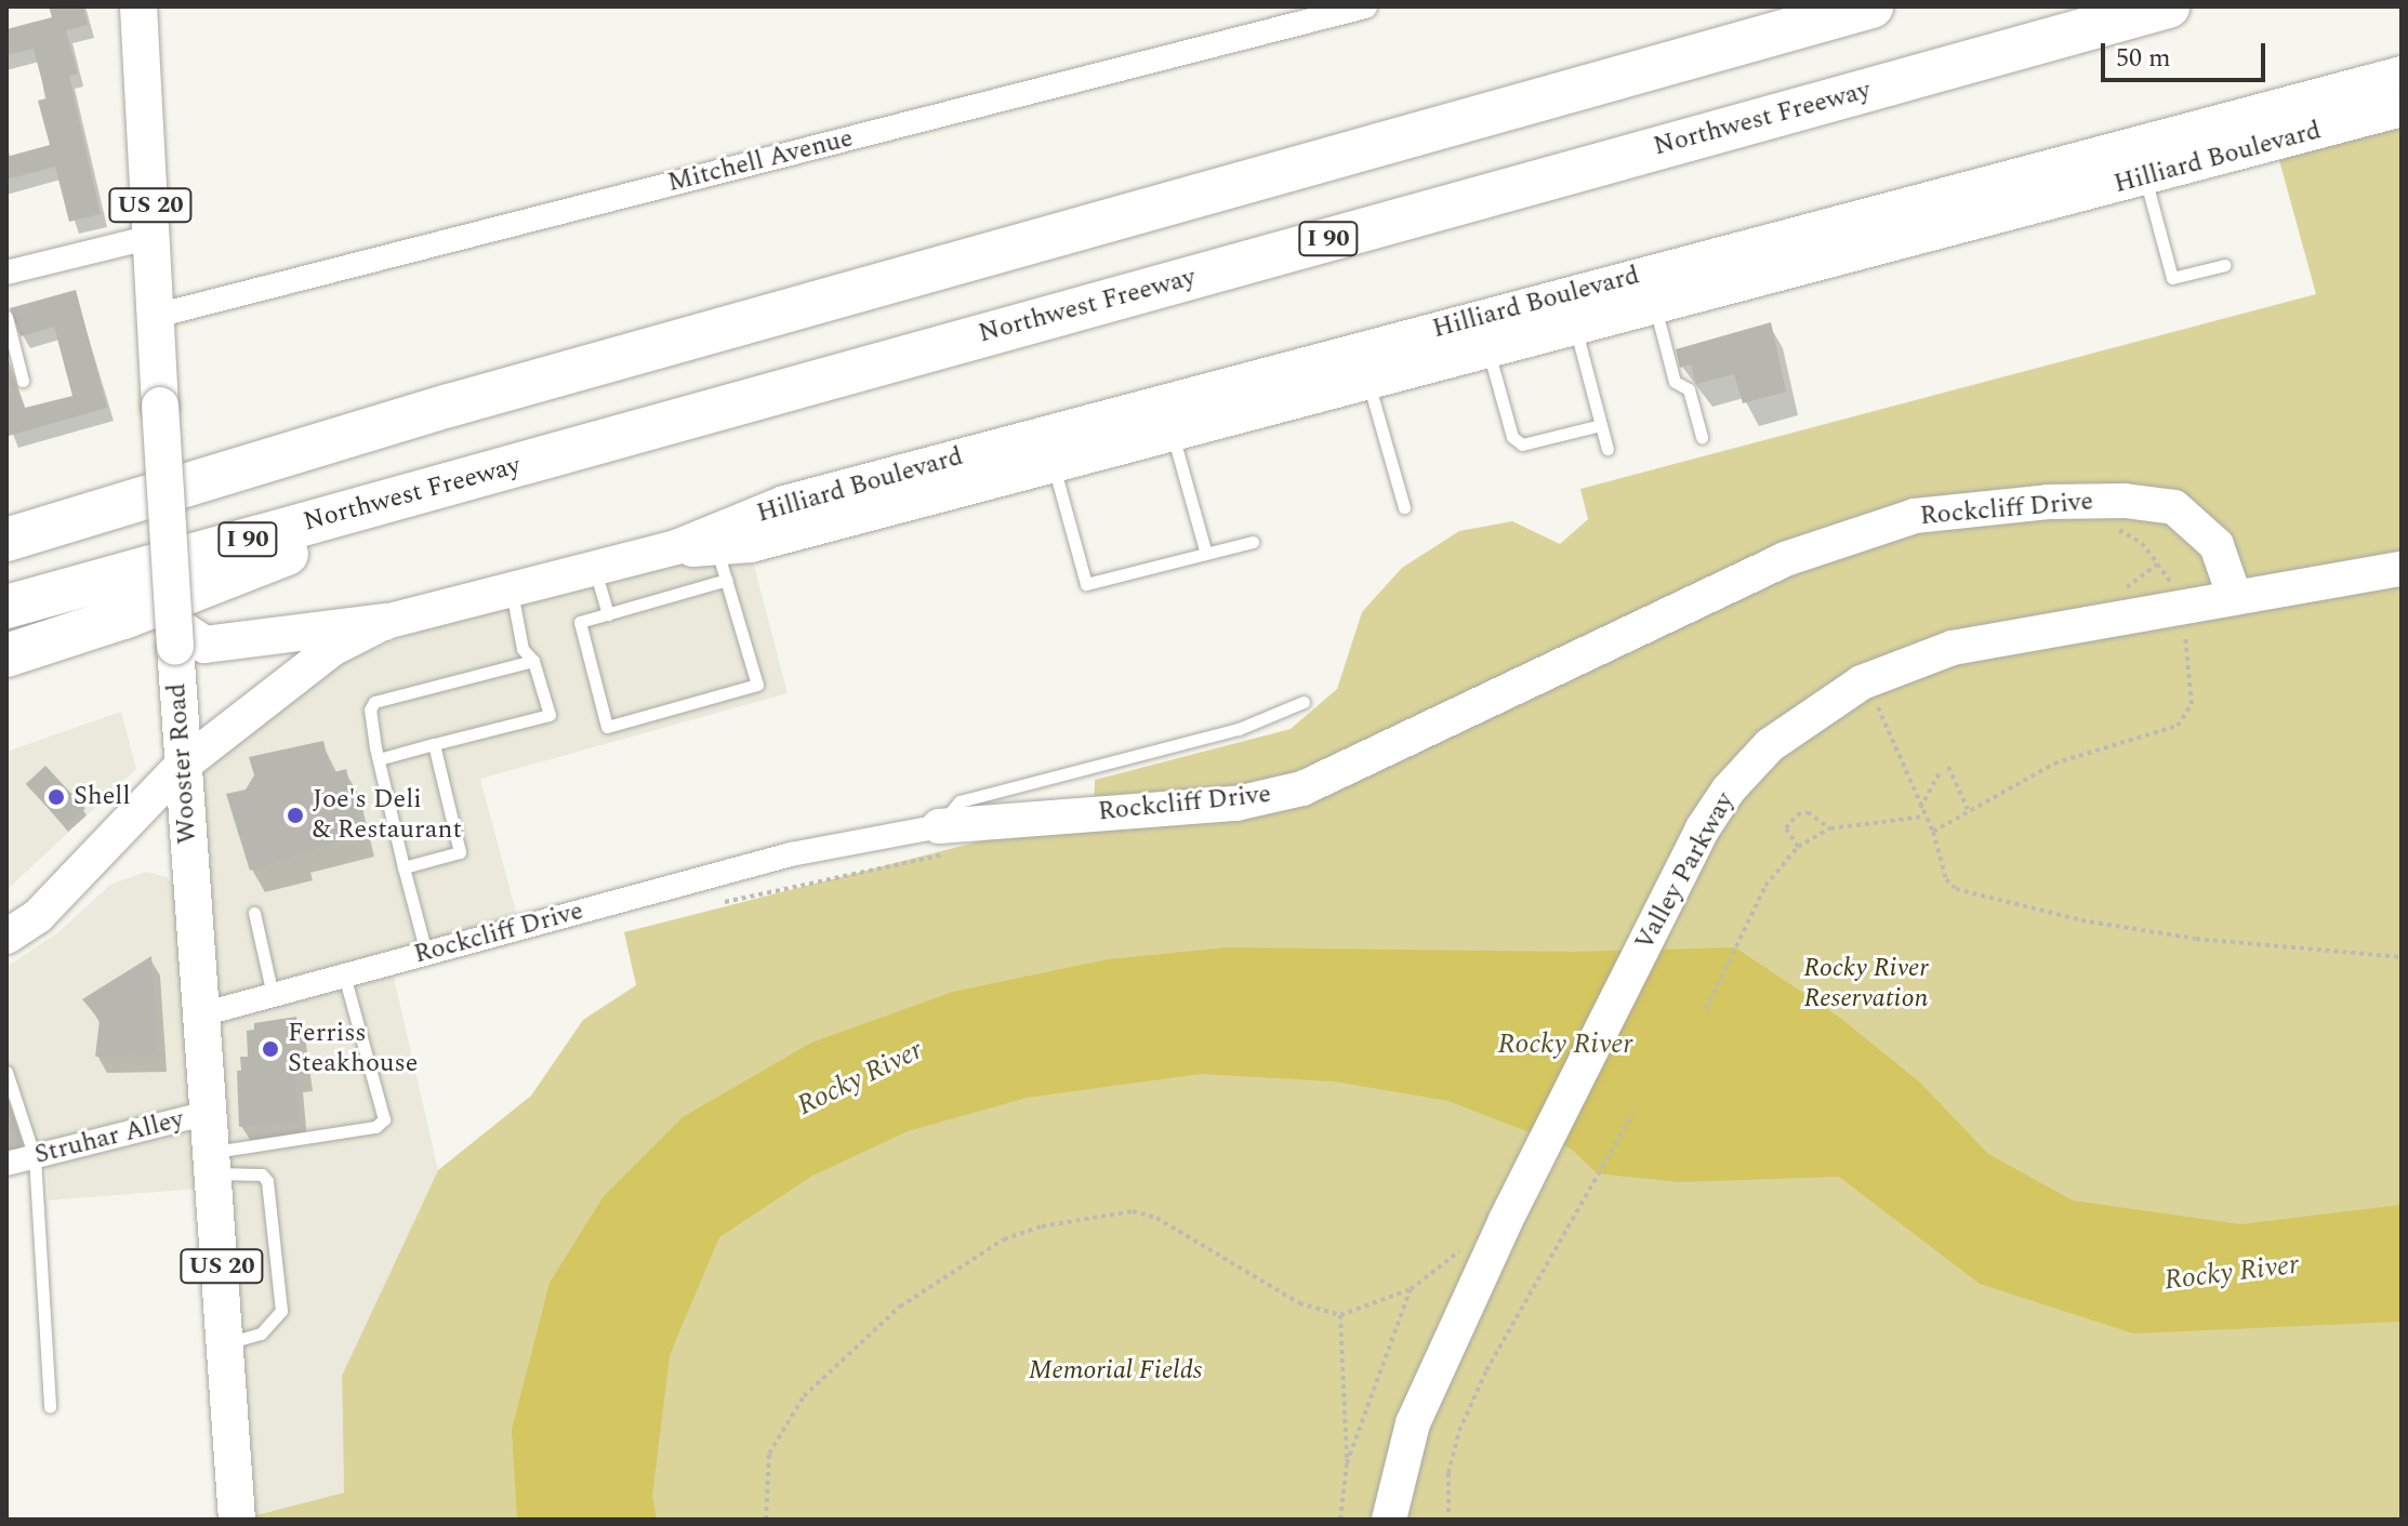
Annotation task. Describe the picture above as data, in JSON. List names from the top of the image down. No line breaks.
{"streets":{"highway":["Northwest Freeway","I 90"],"main road":["Hilliard Boulevard","US 20","Rockcliff Drive","Wooster Road","Valley Parkway"],"street":["Mitchell Avenue","Struhar Alley"]},"crossings":[["Hilliard Boulevard","Wooster Road"],["Mitchell Avenue","Wooster Road"],["Rockcliff Drive","Wooster Road"],["Rockcliff Drive","Valley Parkway"],["Wooster Road","Struhar Alley"]],"water":["Rocky River"],"parks":["Rocky River Reservation","Memorial Fields"],"places":["Shell","Joe's Deli & Restaurant","Ferriss Steakhouse"],"scale_bar":"50 m"}
